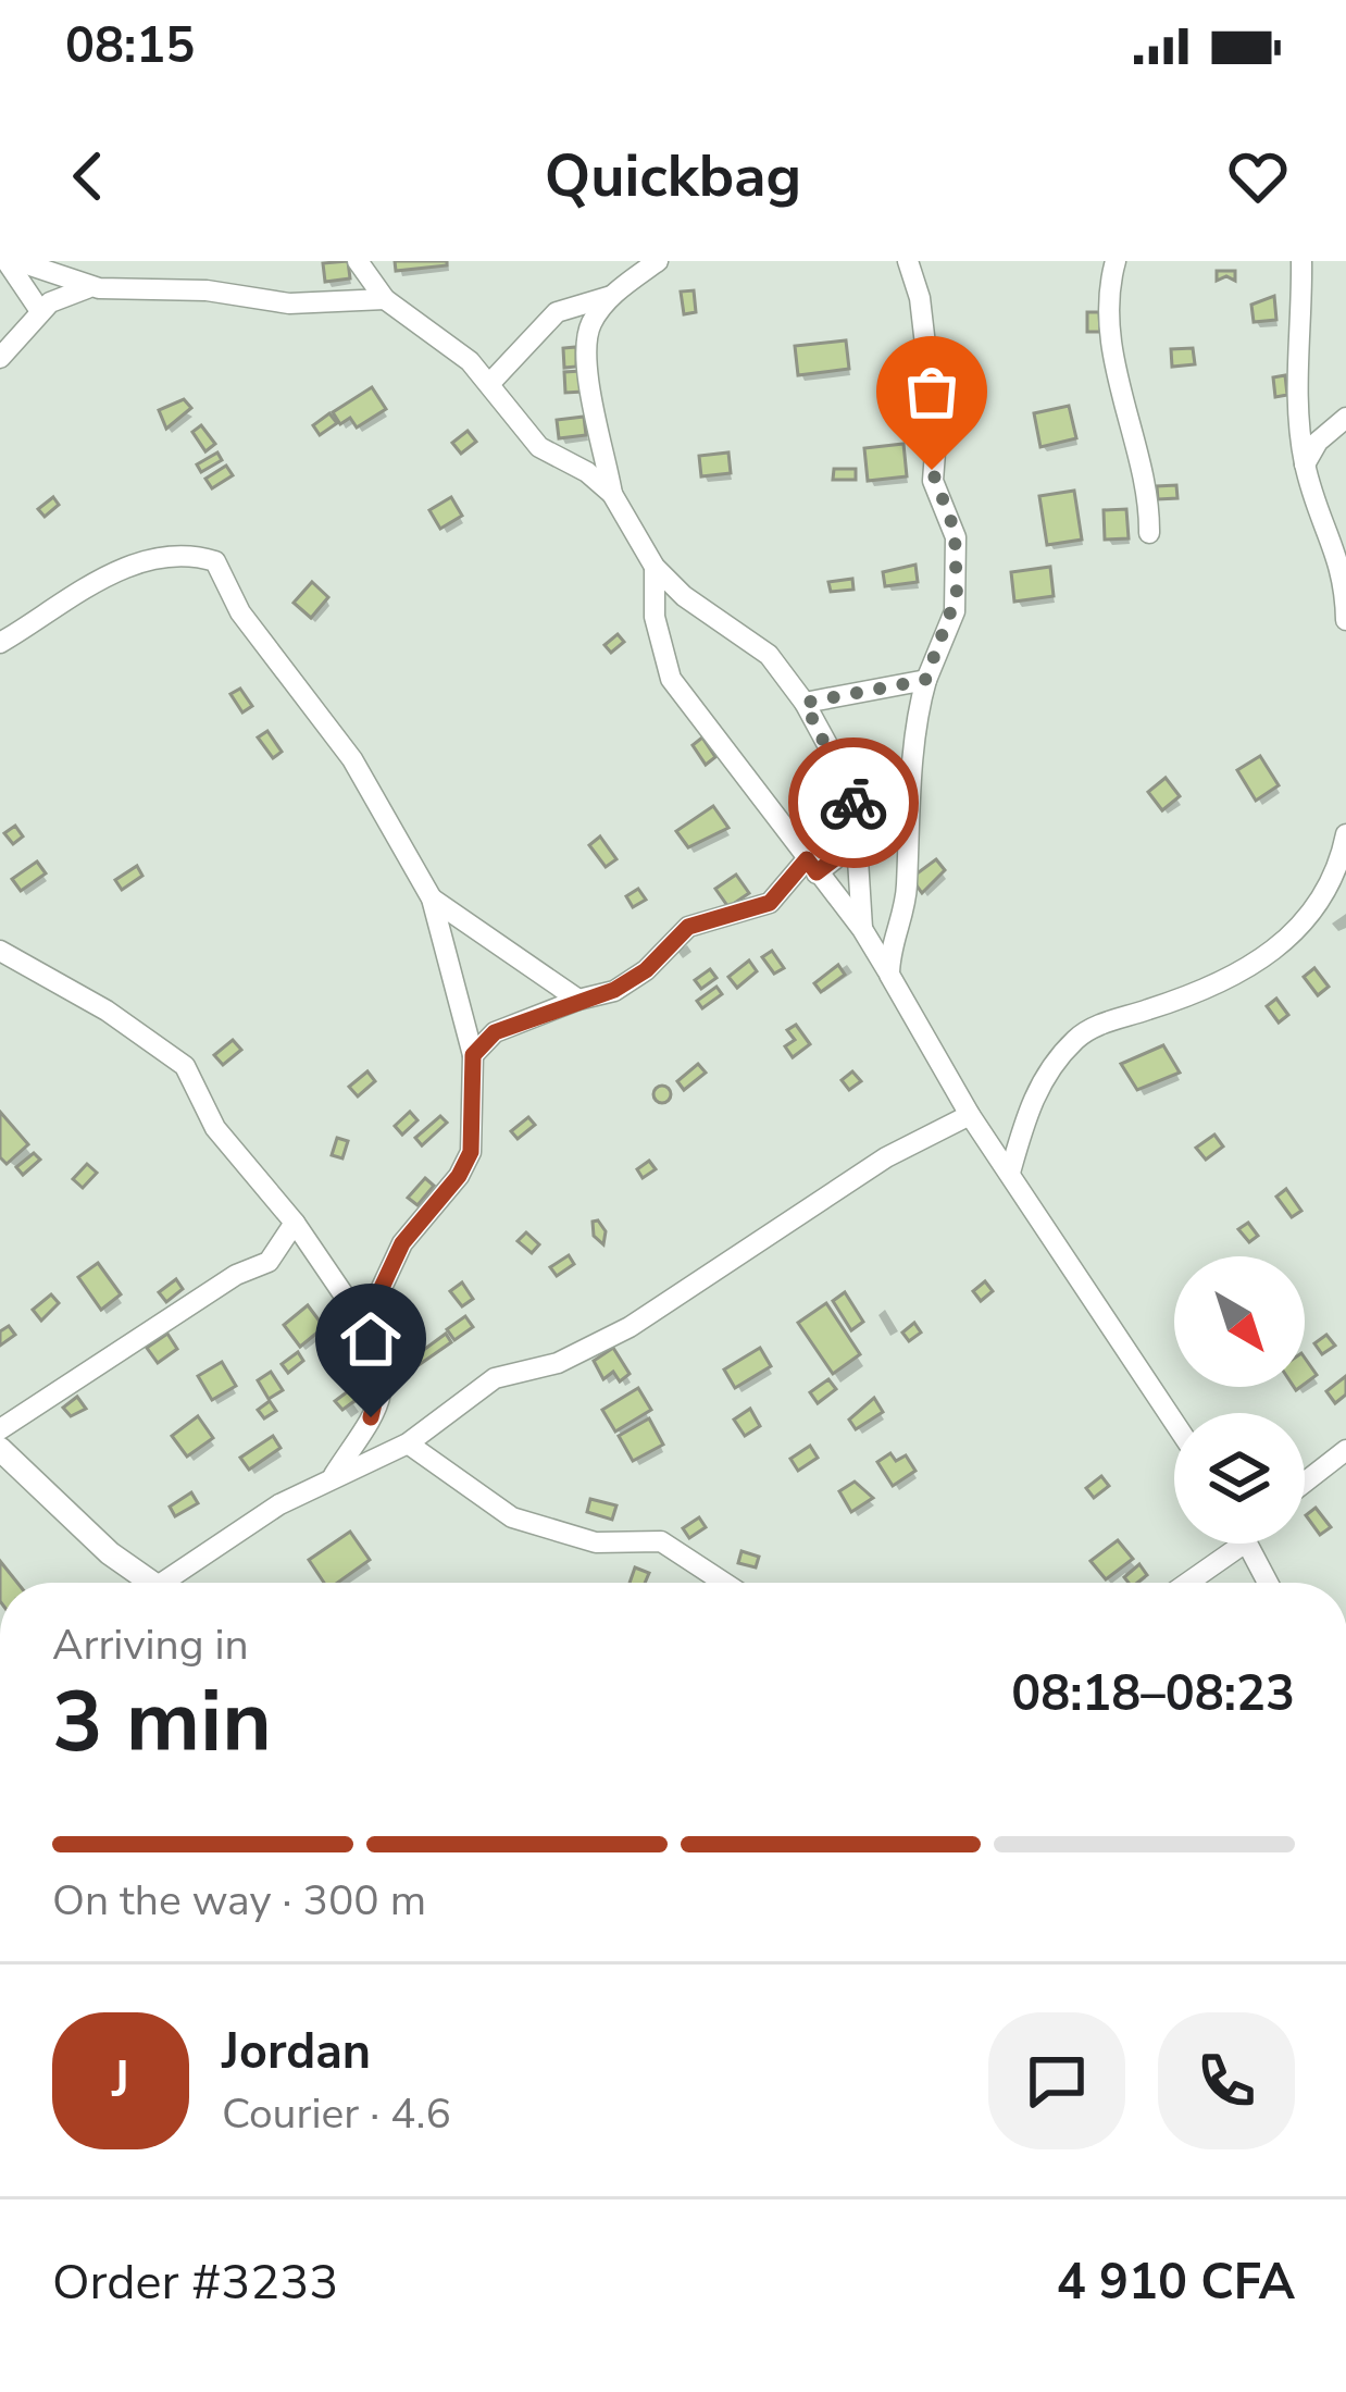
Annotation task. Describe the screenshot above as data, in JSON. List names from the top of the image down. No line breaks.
{"north":"bottom right","page":{"status":"08:15","header":"Quickbag","heading":["3 min","Arriving in","08:18–08:23"],"panel":["Jordan","Courier · 4.6","Order #3233","4 910 CFA"],"bar":"On the way · 300 m","round":"J"}}
